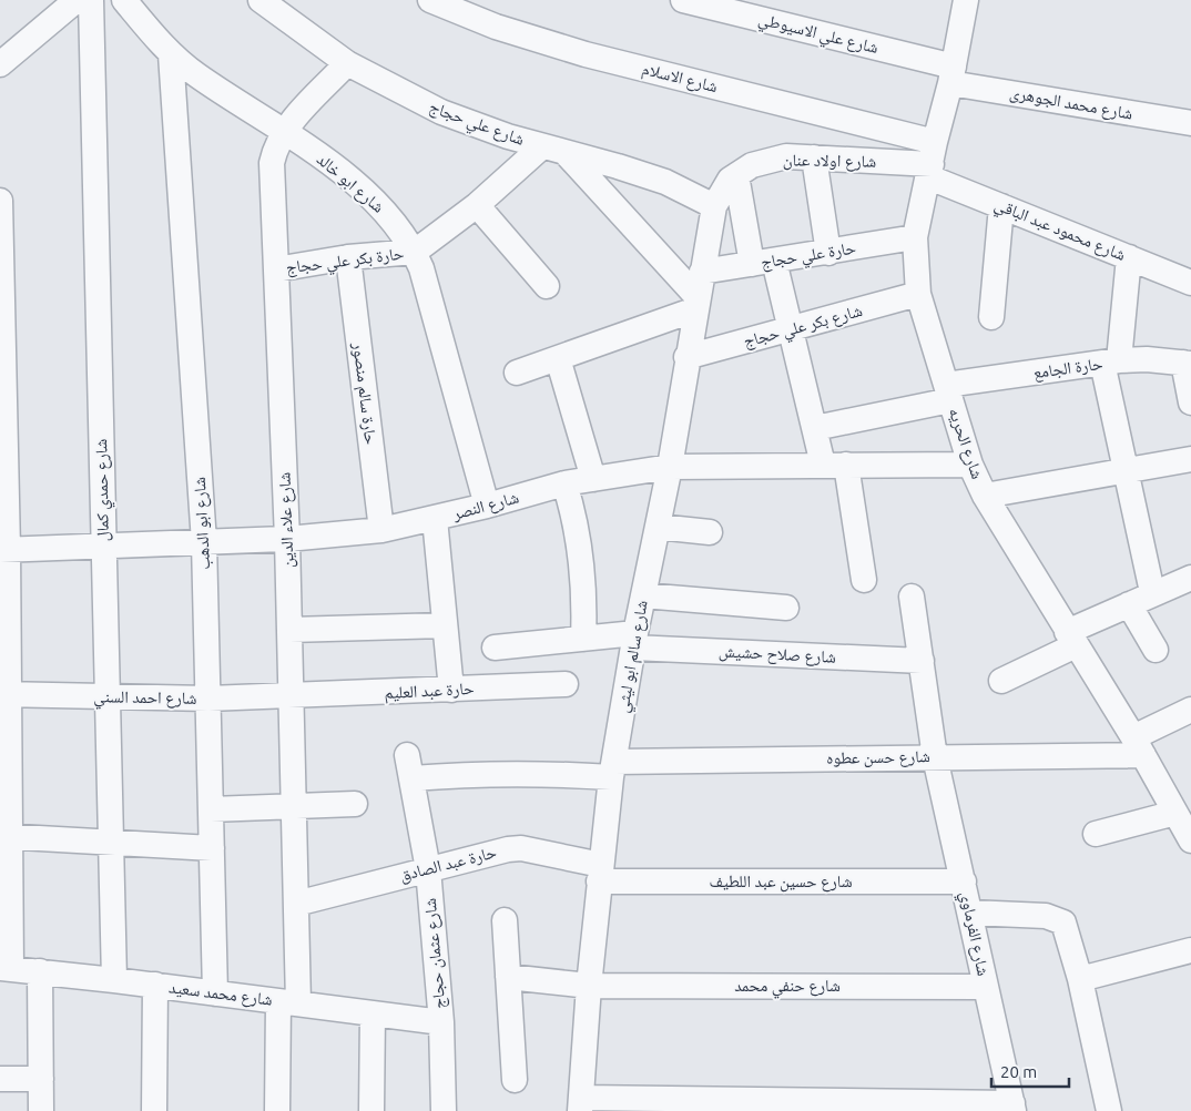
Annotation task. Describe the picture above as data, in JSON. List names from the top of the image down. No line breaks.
{"streets":{"street":["شارع علي الاسيوطي","شارع الاسلام","شارع محمد الجوهرى","شارع علي حجاج","شارع اولاد عنان","شارع ابو خالد","شارع محمود عبد الباقي","حارة علي حجاج","حارة بكر علي حجاج","شارع بكر علي حجاج","حارة الجامع","حارة سالم منصور","شارع الحريه","شارع حمدي كمال","شارع النصر","شارع علاء الدين","شارع ابو الدهب","شارع صلاح حشيش","شارع سالم ابو ليثي","حارة عبد العليم","شارع احمد السني","شارع حسن عطوه","حارة عبد الصادق","شارع حسين عبد اللطيف","شارع الفرماوي","شارع عثمان حجاج","شارع حنفي محمد","شارع محمد سعيد"]},"crossings":[["شارع علي الاسيوطي","شارع محمد الجوهرى"],["شارع علي الاسيوطي","شارع الحريه"],["شارع الاسلام","شارع اولاد عنان"],["شارع الاسلام","شارع محمود عبد الباقي"],["شارع الاسلام","شارع الحريه"],["شارع محمد الجوهرى","شارع الحريه"],["شارع علي حجاج","شارع اولاد عنان"],["شارع علي حجاج","حارة بكر علي حجاج"],["شارع علي حجاج","شارع علاء الدين"],["شارع علي حجاج","شارع سالم ابو ليثي"],["شارع اولاد عنان","شارع محمود عبد الباقي"],["شارع اولاد عنان","شارع الحريه"],["شارع اولاد عنان","شارع سالم ابو ليثي"],["شارع ابو خالد","حارة بكر علي حجاج"],["شارع ابو خالد","شارع النصر"],["شارع ابو خالد","شارع علاء الدين"],["شارع ابو خالد","شارع ابو الدهب"],["شارع محمود عبد الباقي","شارع الحريه"],["حارة علي حجاج","شارع الحريه"],["حارة علي حجاج","شارع سالم ابو ليثي"],["حارة بكر علي حجاج","حارة سالم منصور"],["حارة بكر علي حجاج","شارع علاء الدين"],["شارع بكر علي حجاج","شارع الحريه"],["شارع بكر علي حجاج","شارع سالم ابو ليثي"],["حارة الجامع","شارع الحريه"],["حارة سالم منصور","شارع النصر"],["شارع الحريه","شارع النصر"],["شارع الحريه","شارع حسن عطوه"],["شارع حمدي كمال","شارع النصر"],["شارع حمدي كمال","شارع احمد السني"],["شارع حمدي كمال","شارع محمد سعيد"],["شارع النصر","شارع علاء الدين"],["شارع النصر","شارع ابو الدهب"],["شارع النصر","شارع سالم ابو ليثي"],["شارع علاء الدين","حارة عبد العليم"],["شارع علاء الدين","شارع احمد السني"],["شارع علاء الدين","حارة عبد الصادق"],["شارع علاء الدين","شارع محمد سعيد"],["شارع ابو الدهب","شارع احمد السني"],["شارع ابو الدهب","شارع محمد سعيد"],["شارع صلاح حشيش","شارع سالم ابو ليثي"],["شارع صلاح حشيش","شارع الفرماوي"],["شارع سالم ابو ليثي","شارع حسن عطوه"],["شارع سالم ابو ليثي","حارة عبد الصادق"],["شارع سالم ابو ليثي","شارع حسين عبد اللطيف"],["شارع سالم ابو ليثي","شارع حنفي محمد"],["حارة عبد العليم","شارع احمد السني"],["شارع حسن عطوه","شارع الفرماوي"],["شارع حسن عطوه","شارع عثمان حجاج"],["حارة عبد الصادق","شارع حسين عبد اللطيف"],["حارة عبد الصادق","شارع عثمان حجاج"],["شارع حسين عبد اللطيف","شارع الفرماوي"],["شارع الفرماوي","شارع حنفي محمد"],["شارع عثمان حجاج","شارع محمد سعيد"]],"scale_bar":"20 m"}
